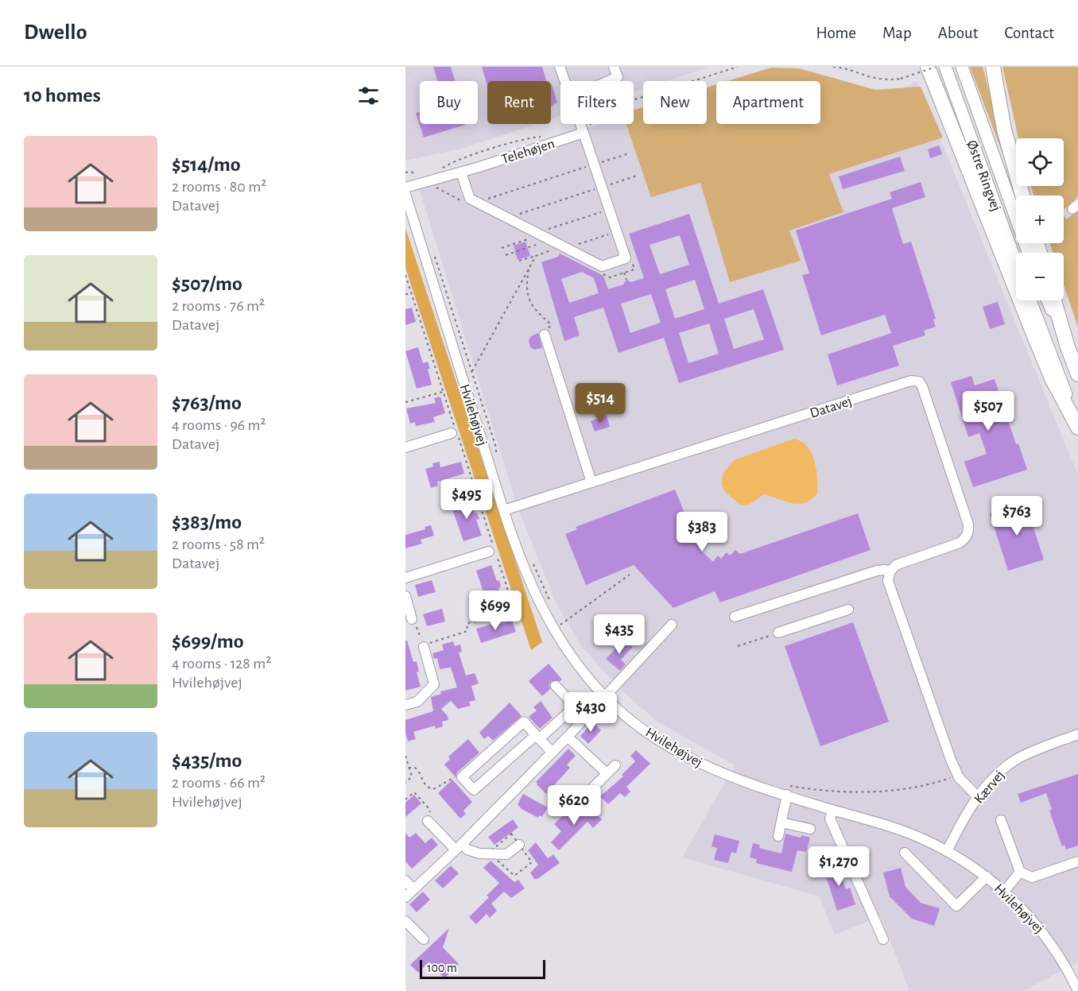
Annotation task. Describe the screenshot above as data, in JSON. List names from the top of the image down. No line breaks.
{"streets":{"main road":["Østre Ringvej"],"street":["Telehøjen","Datavej","Hvilehøjvej","Kærvej"]},"crossings":[["Datavej","Hvilehøjvej"],["Hvilehøjvej","Kærvej"]],"scale_bar":"100 m","page":{"header":"Dwello","nav":["Home","Map","About","Contact"],"heading":"10 homes","chip":["Buy","Rent","Filters","New","Apartment"],"list":[{"name":"$514/mo","note":"2 rooms · 80 m² · Datavej"},{"name":"$507/mo","note":"2 rooms · 76 m² · Datavej"},{"name":"$763/mo","note":"4 rooms · 96 m² · Datavej"},{"name":"$383/mo","note":"2 rooms · 58 m² · Datavej"},{"name":"$699/mo","note":"4 rooms · 128 m² · Hvilehøjvej"},{"name":"$435/mo","note":"2 rooms · 66 m² · Hvilehøjvej"}],"map_buttons":["+","−"],"price":["$514","$507","$495","$763","$383","$699","$435","$430","$620","$1,270"],"scale":"100 m"}}
